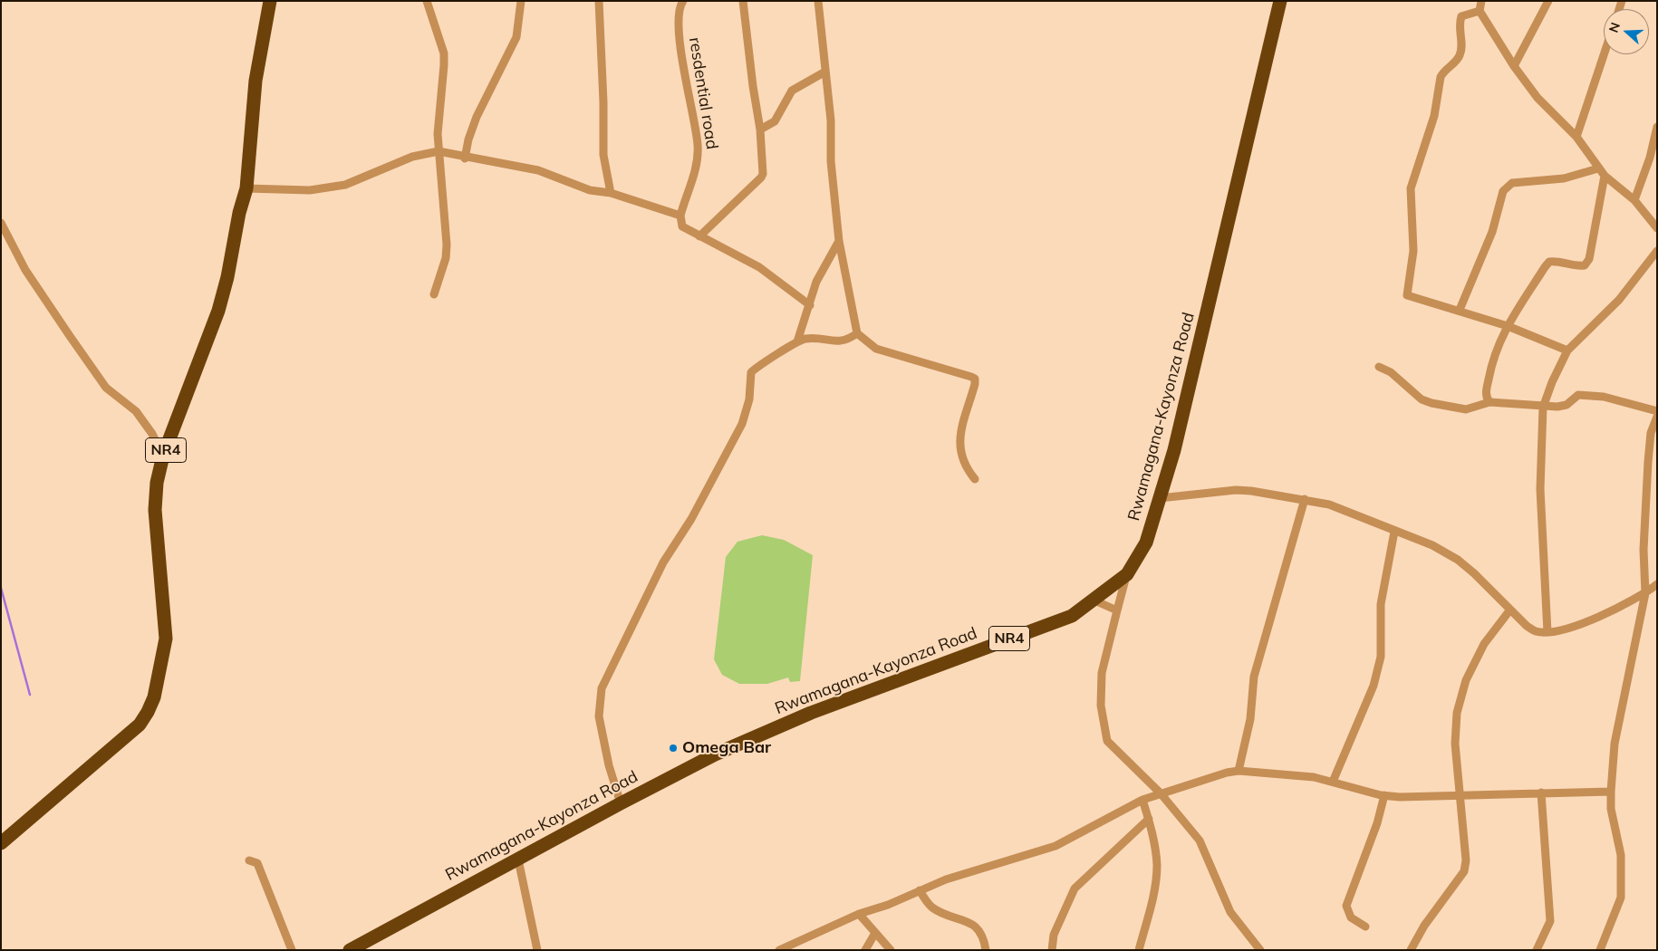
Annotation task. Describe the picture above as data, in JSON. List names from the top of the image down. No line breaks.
{"streets":{"highway":["Rwamagana-Kayonza Road","NR4"],"street":["resdential road"]},"places":["Omega Bar"],"north":"left"}
